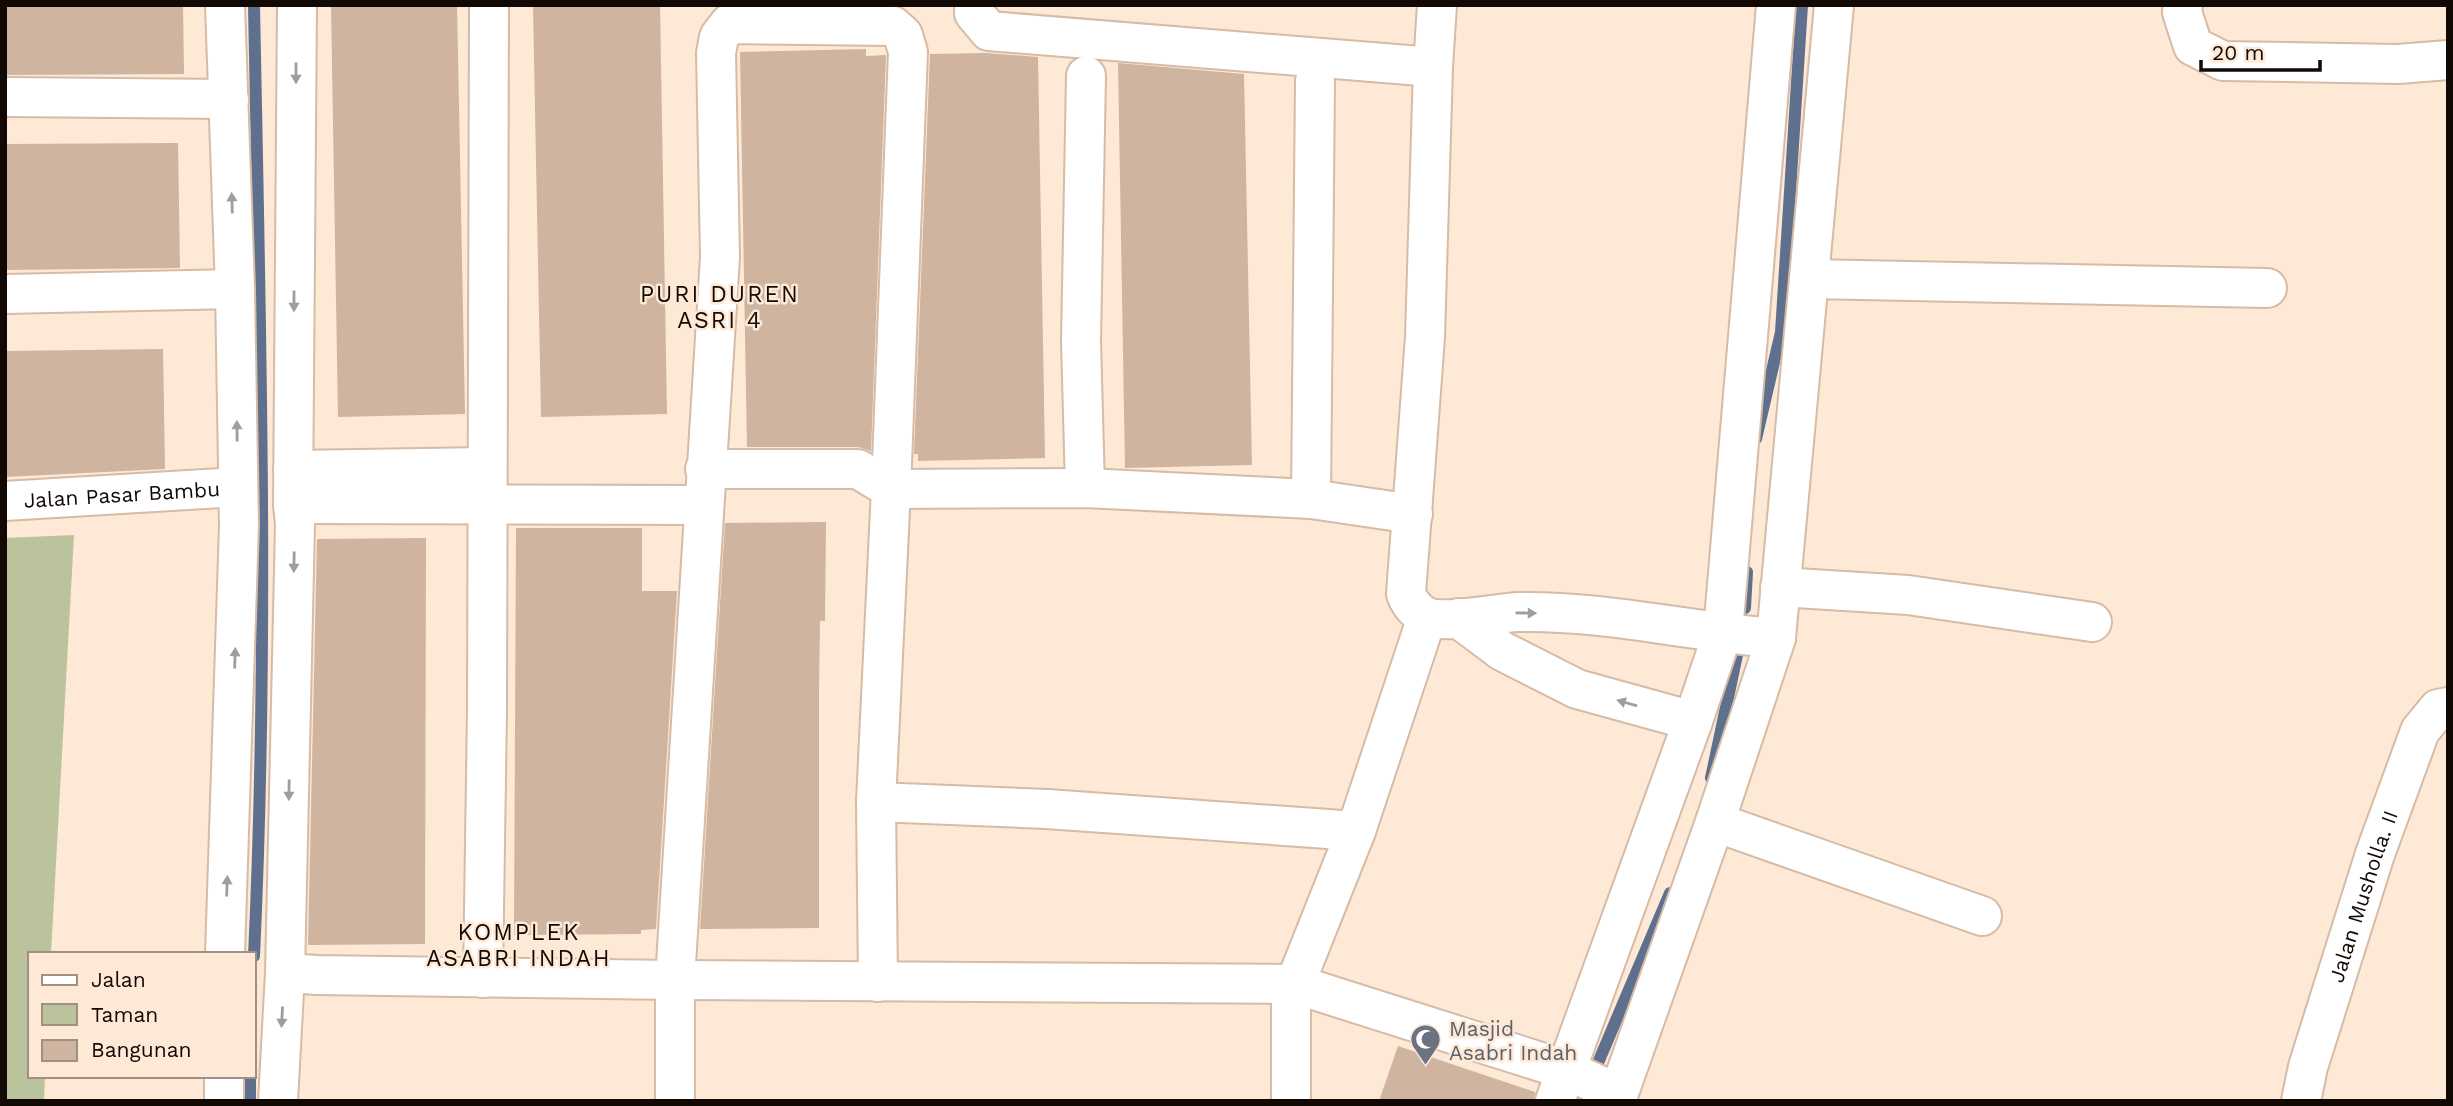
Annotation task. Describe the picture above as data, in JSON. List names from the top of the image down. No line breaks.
{"streets":{"street":["Jalan Pasar Bambu","Jalan Musholla. II"]},"districts":["PURI DUREN ASRI 4","KOMPLEK ASABRI INDAH"],"places":{"mosque":["Masjid Asabri Indah"]},"legend":["Jalan","Taman","Bangunan"],"scale_bar":"20 m"}
